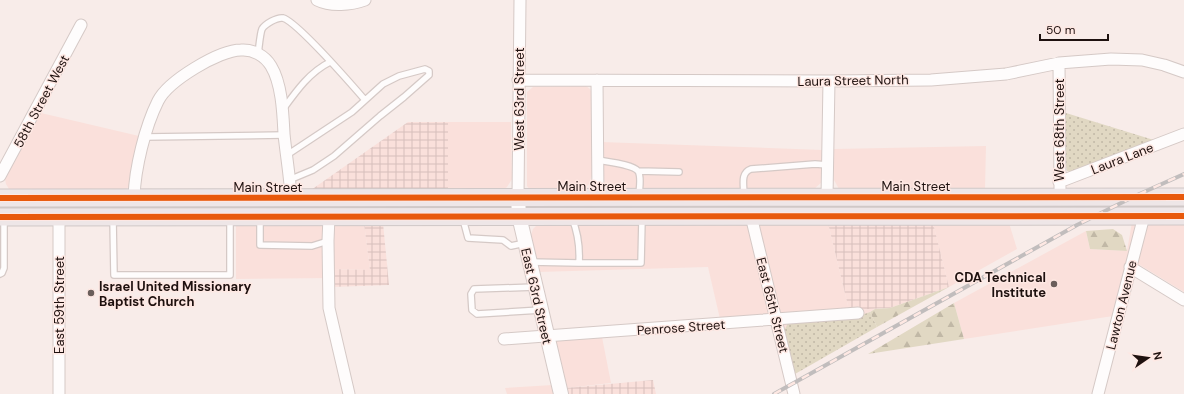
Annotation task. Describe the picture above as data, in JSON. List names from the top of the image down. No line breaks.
{"streets":{"main road":["Main Street"],"street":["Laura Street North","West 63rd Street","58th Street West","West 68th Street","Laura Lane","East 63rd Street","East 59th Street","East 65th Street","Lawton Avenue","Penrose Street"]},"crossings":[["Laura Street North","West 63rd Street"],["Laura Street North","West 68th Street"],["West 63rd Street","Main Street"],["West 63rd Street","East 63rd Street"],["West 68th Street","Laura Lane"],["West 68th Street","Main Street"],["Laura Lane","Main Street"],["Main Street","East 63rd Street"],["East 63rd Street","Penrose Street"],["East 65th Street","Penrose Street"]],"places":["CDA Technical Institute","Israel United Missionary Baptist Church"],"scale_bar":"50 m","north":"right"}
